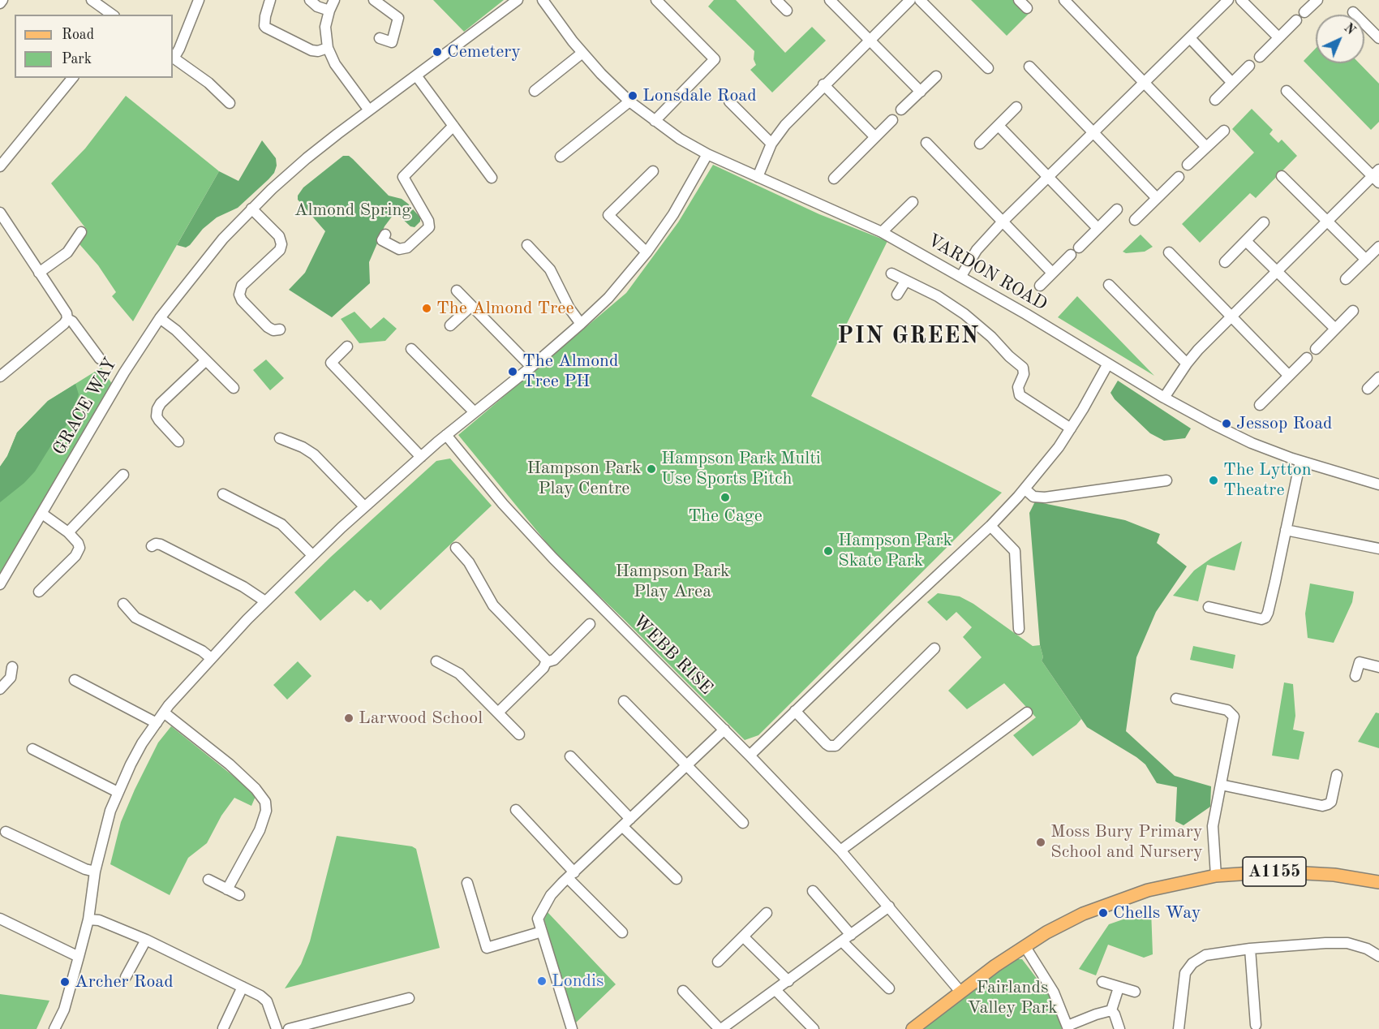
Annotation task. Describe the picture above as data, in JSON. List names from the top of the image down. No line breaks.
{"streets":{"main road":["A1155"],"street":["VARDON ROAD","GRACE WAY","WEBB RISE"]},"crossings":[["WEBB RISE","A1155"]],"districts":["PIN GREEN"],"parks":["Almond Spring","Hampson Park Play Centre","Hampson Park Play Area","Fairlands Valley Park"],"places":["Cemetery","Lonsdale Road","The Almond Tree","The Almond Tree PH","Jessop Road","Hampson Park Multi Use Sports Pitch","The Lytton Theatre","The Cage","Hampson Park Skate Park","Larwood School","Moss Bury Primary School and Nursery","Chells Way","Londis","Archer Road"],"legend":["Road","Park"],"north":"top right"}
